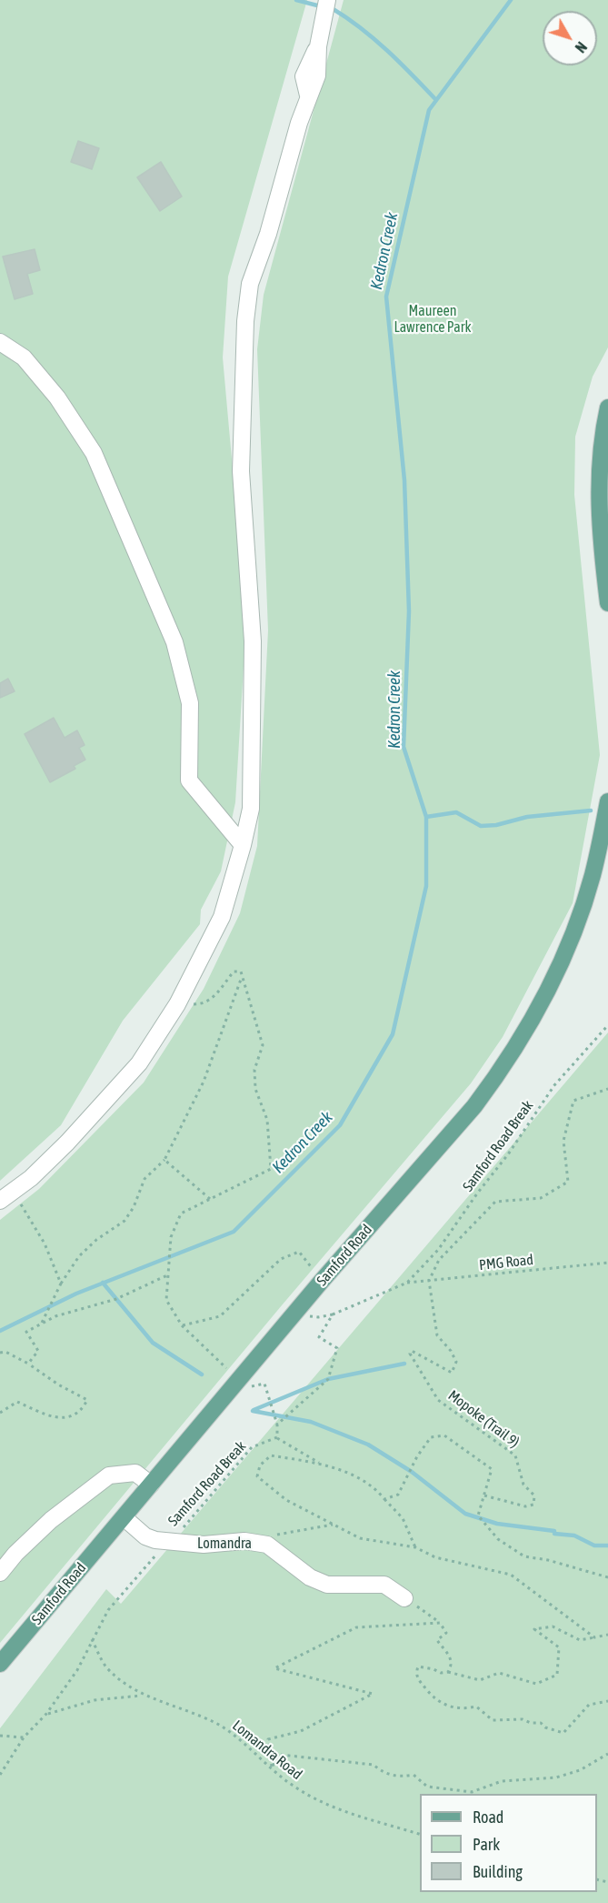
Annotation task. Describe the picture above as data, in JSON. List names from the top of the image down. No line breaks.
{"streets":{"main road":["Samford Road"],"street":["Lomandra"],"path":["Samford Road Break","PMG Road","Mopoke (Trail 9)","Lomandra Road"]},"crossings":[["Samford Road Break","PMG Road"],["Samford Road Break","Lomandra"],["Samford Road Break","Lomandra Road"],["Samford Road","Lomandra"],["PMG Road","Mopoke (Trail 9)"]],"water":["Kedron Creek"],"parks":["Maureen Lawrence Park"],"legend":["Road","Park","Building"],"north":"bottom right"}
